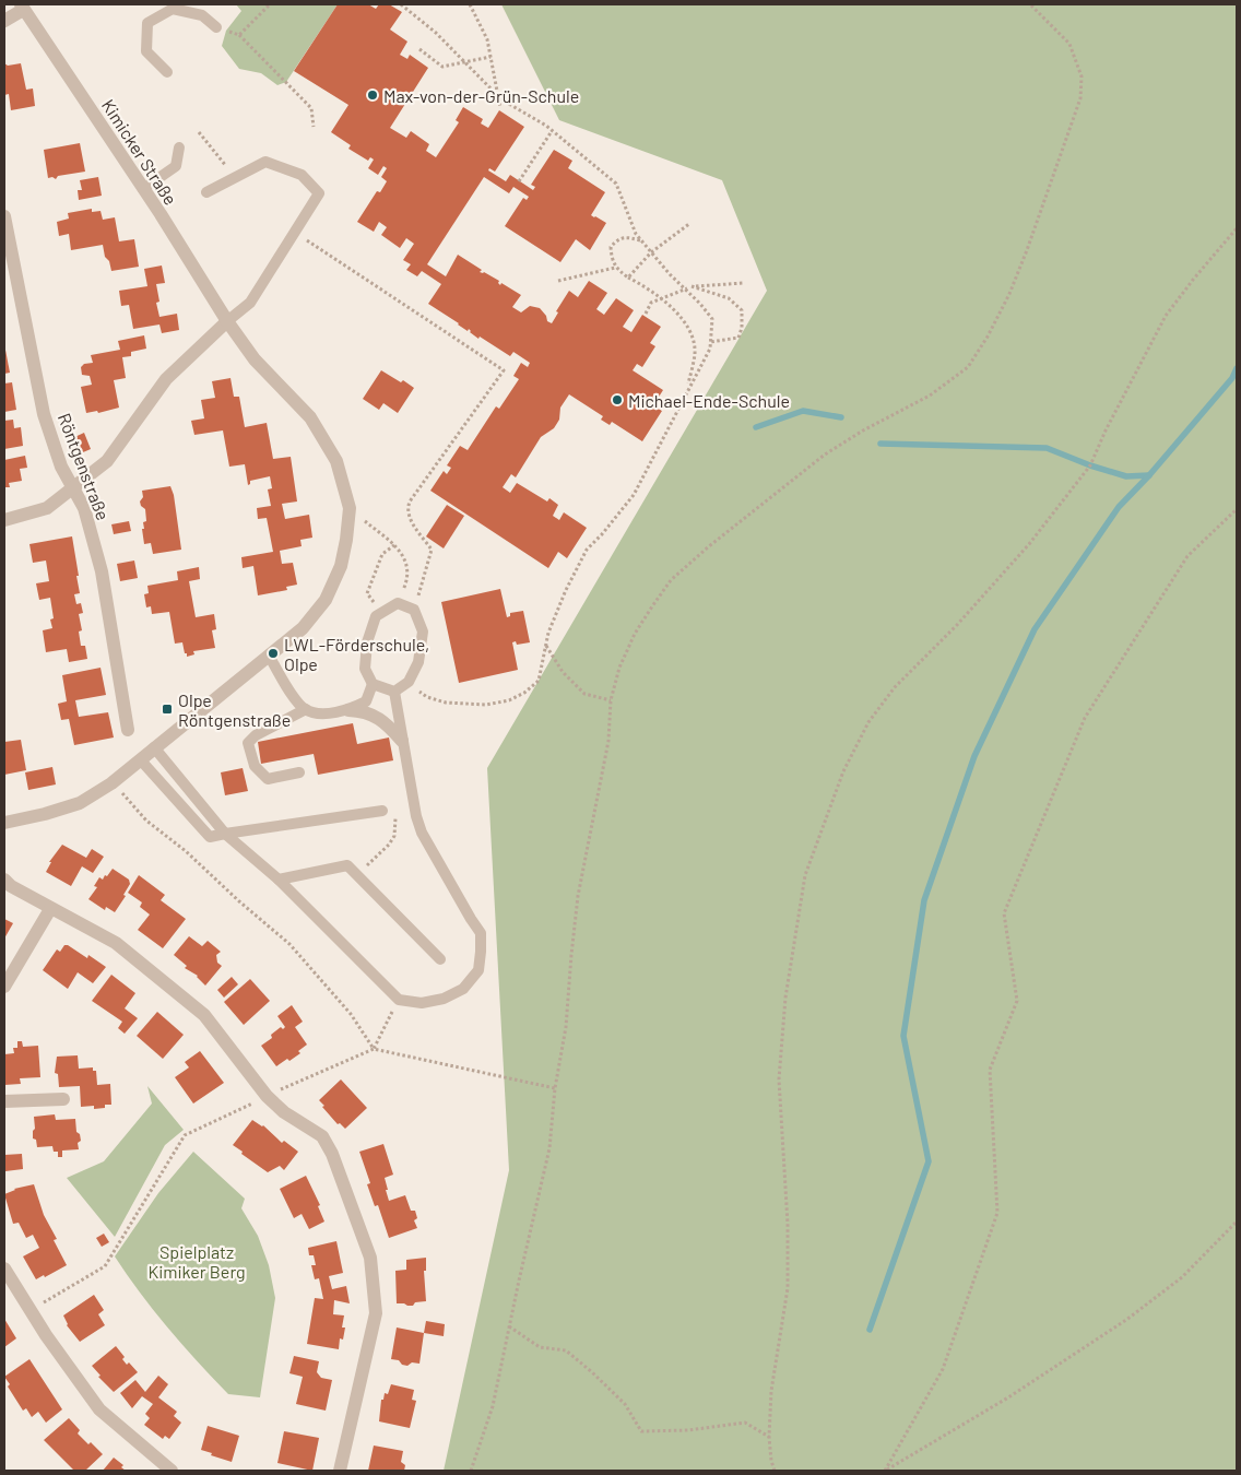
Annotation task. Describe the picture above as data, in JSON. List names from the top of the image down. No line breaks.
{"streets":{"street":["Kimicker Straße","Röntgenstraße"]},"parks":["Spielplatz Kimiker Berg"],"places":{"other":["Max-von-der-Grün-Schule","Michael-Ende-Schule","LWL-Förderschule, Olpe"],"transit":["Olpe Röntgenstraße"]}}
